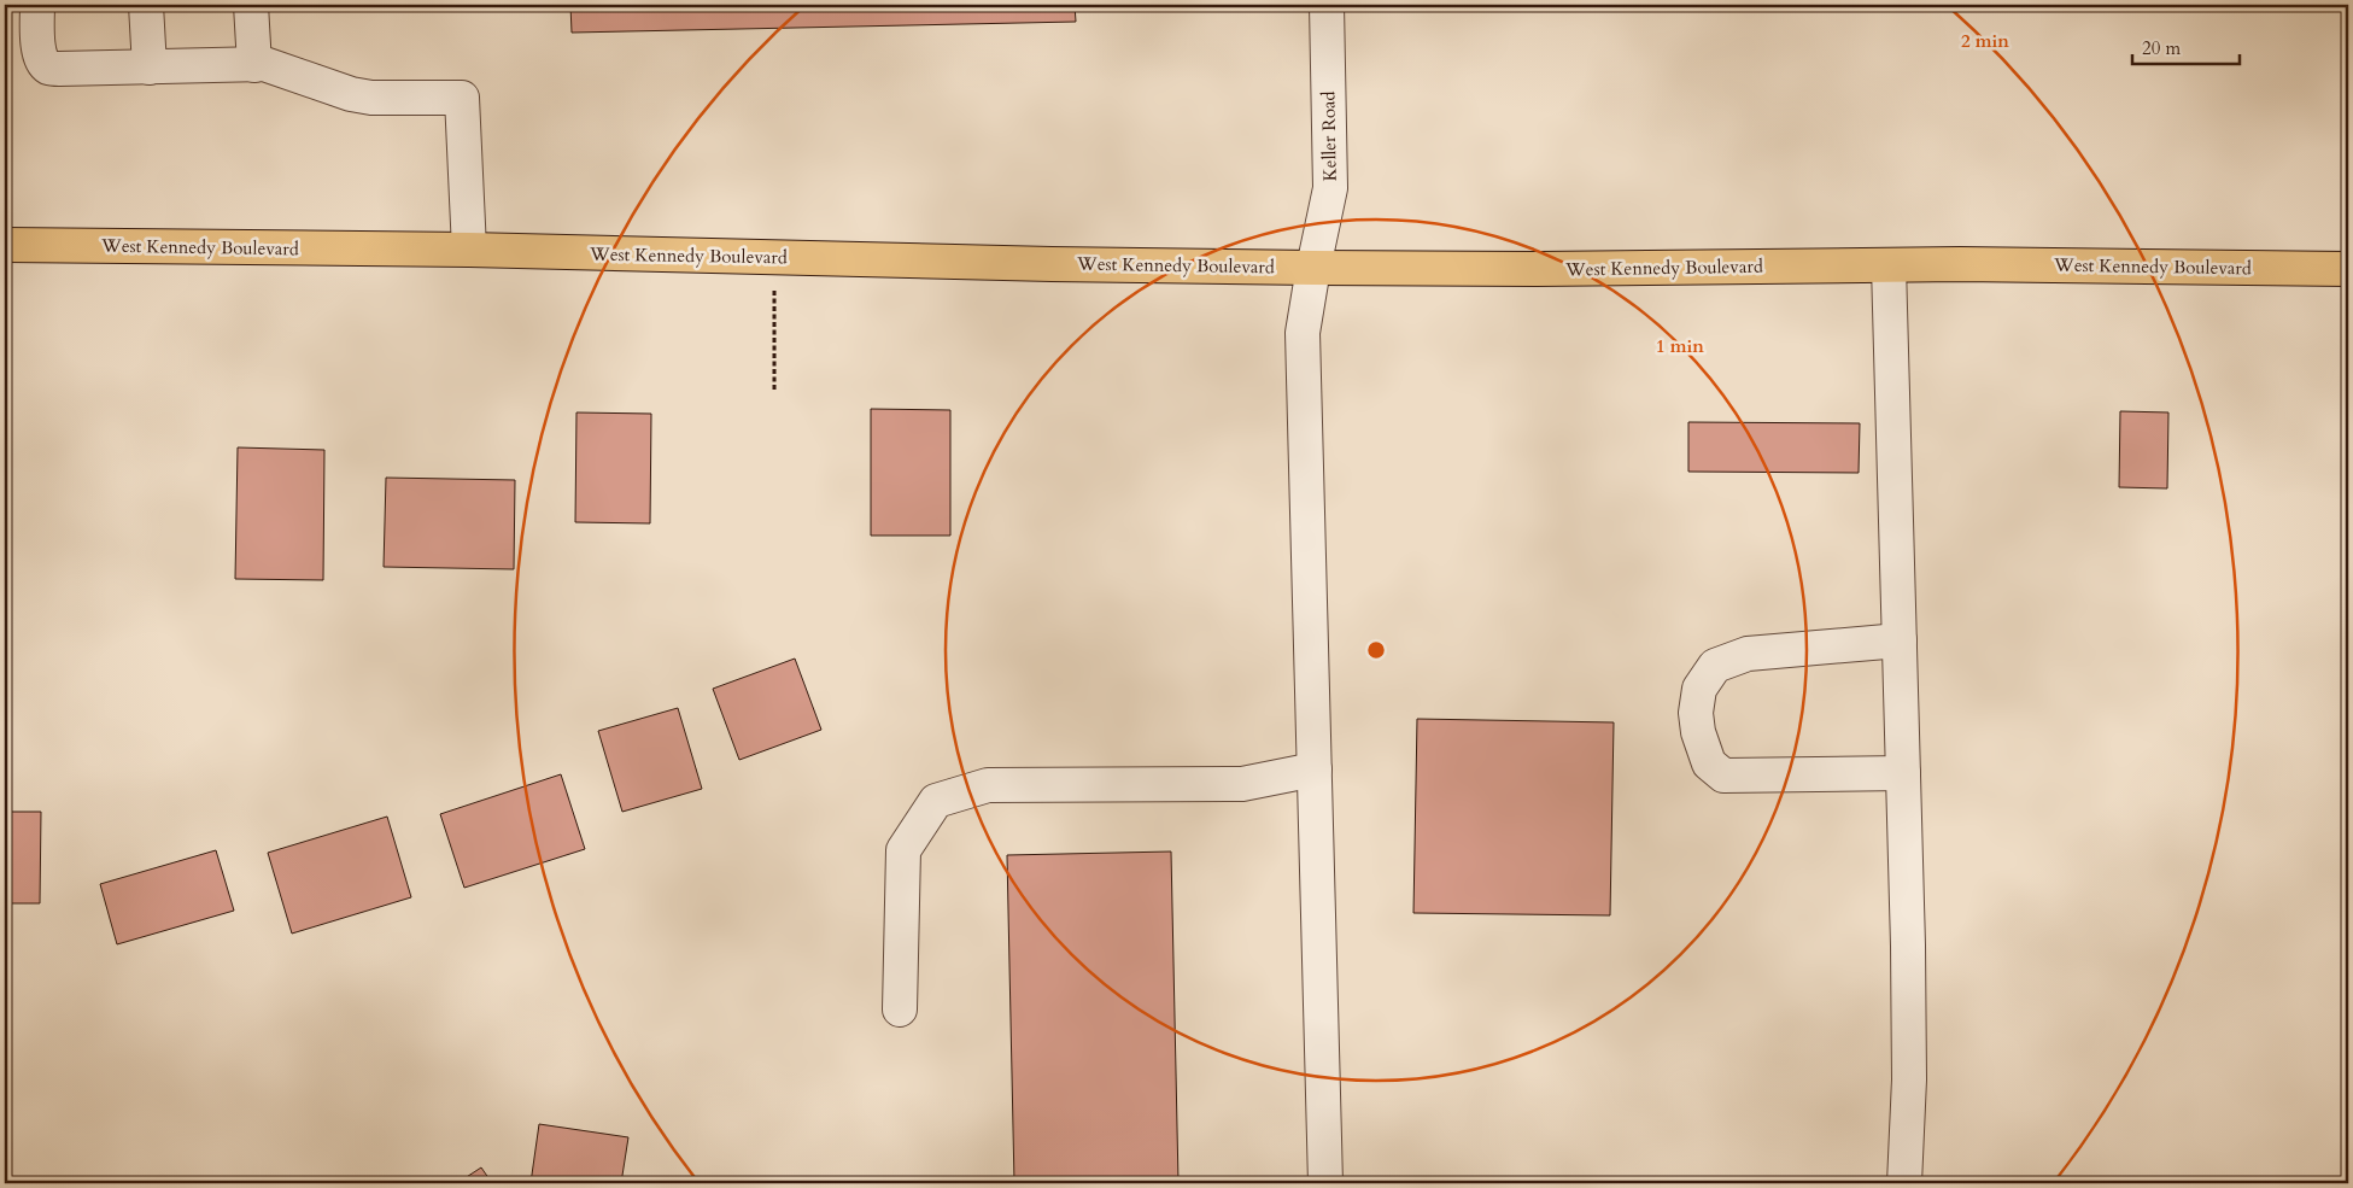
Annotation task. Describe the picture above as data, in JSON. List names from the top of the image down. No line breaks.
{"streets":{"main road":["West Kennedy Boulevard"],"street":["Keller Road"]},"crossings":[["Keller Road","West Kennedy Boulevard"]],"scale_bar":"20 m","rings":["2 min","1 min"]}
